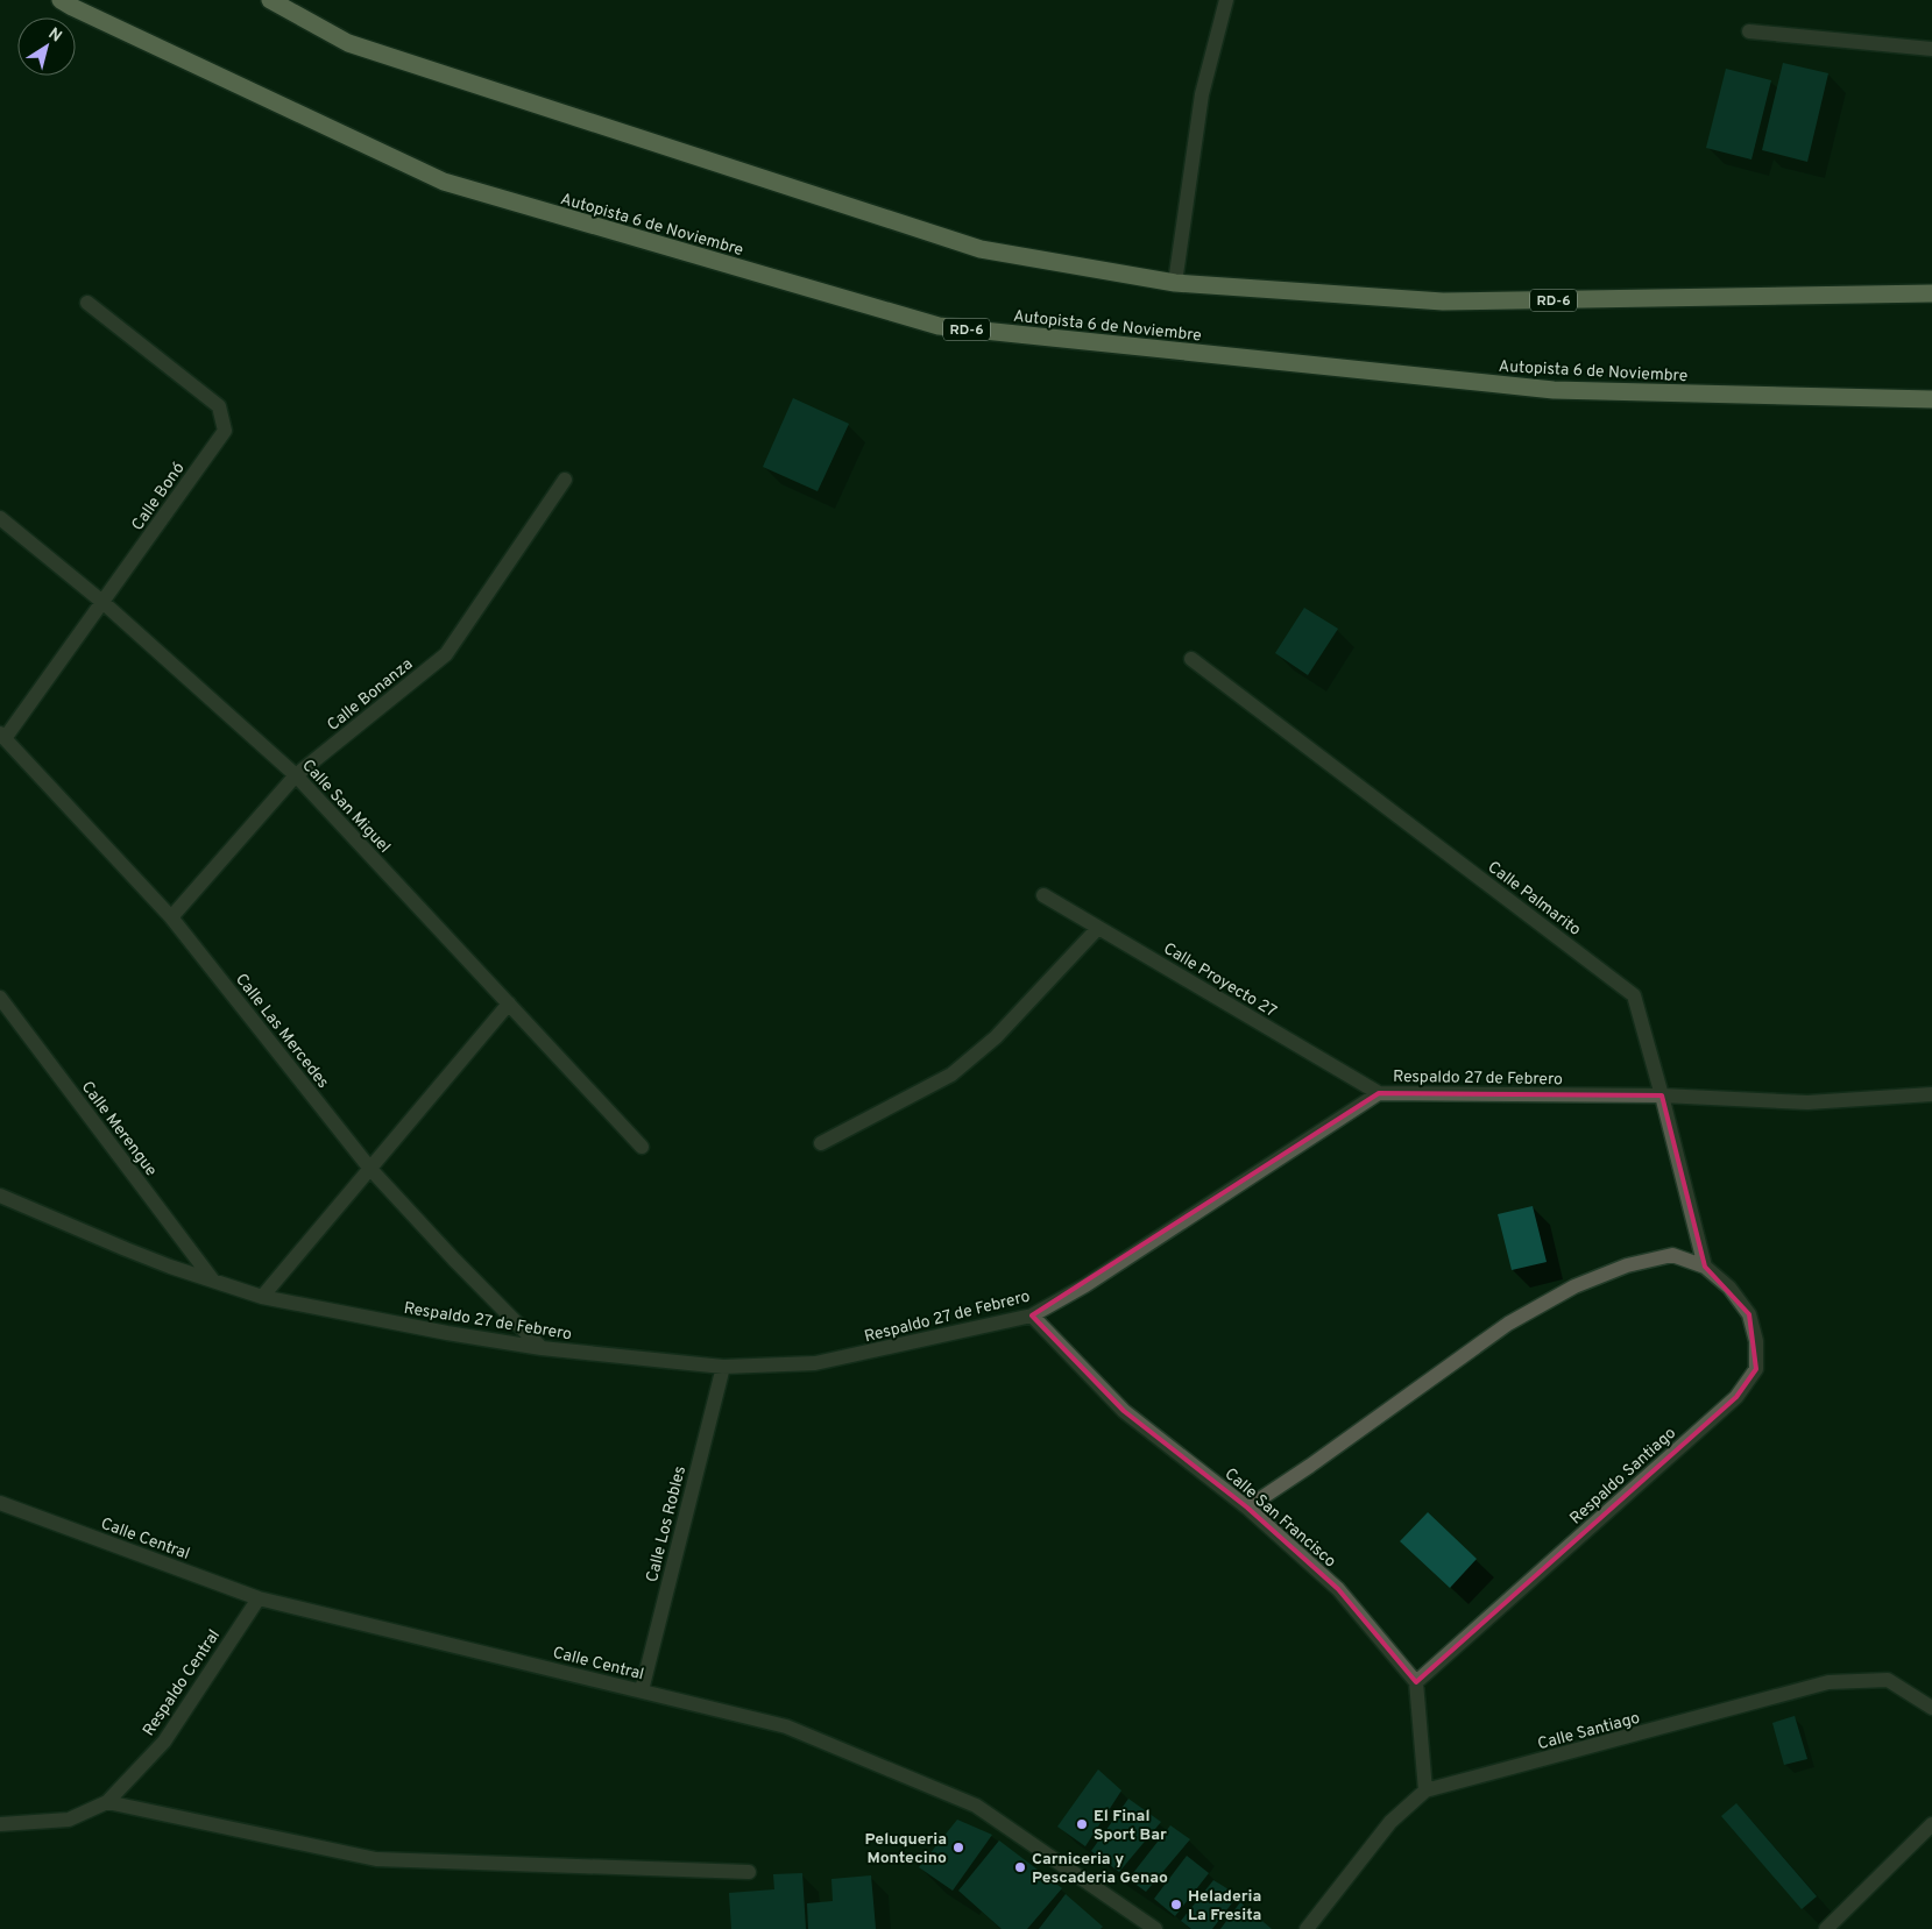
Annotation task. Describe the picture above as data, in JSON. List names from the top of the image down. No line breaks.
{"streets":{"highway":["Autopista 6 de Noviembre","RD-6"],"street":["Calle Bonó","Calle Bonanza","Calle San Miguel","Calle Palmarito","Calle Proyecto 27","Calle Las Mercedes","Respaldo 27 de Febrero","Calle Merengue","Respaldo Santiago","Calle San Francisco","Calle Los Robles","Calle Central","Respaldo Central","Calle Santiago"]},"crossings":[["Calle Bonó","Calle San Miguel"],["Calle Bonó","Calle Las Mercedes"],["Calle Bonanza","Calle San Miguel"],["Calle Bonanza","Calle Las Mercedes"],["Calle Palmarito","Respaldo 27 de Febrero"],["Calle Palmarito","Respaldo Santiago"],["Calle Proyecto 27","Respaldo 27 de Febrero"],["Calle Las Mercedes","Respaldo 27 de Febrero"],["Respaldo 27 de Febrero","Calle Merengue"],["Respaldo 27 de Febrero","Calle San Francisco"],["Respaldo 27 de Febrero","Calle Los Robles"],["Respaldo Santiago","Calle San Francisco"],["Calle Los Robles","Calle Central"],["Calle Central","Respaldo Central"]],"places":["El Final Sport Bar","Peluqueria Montecino","Carniceria y Pescaderia Genao","Heladeria La Fresita"],"north":"top right"}
